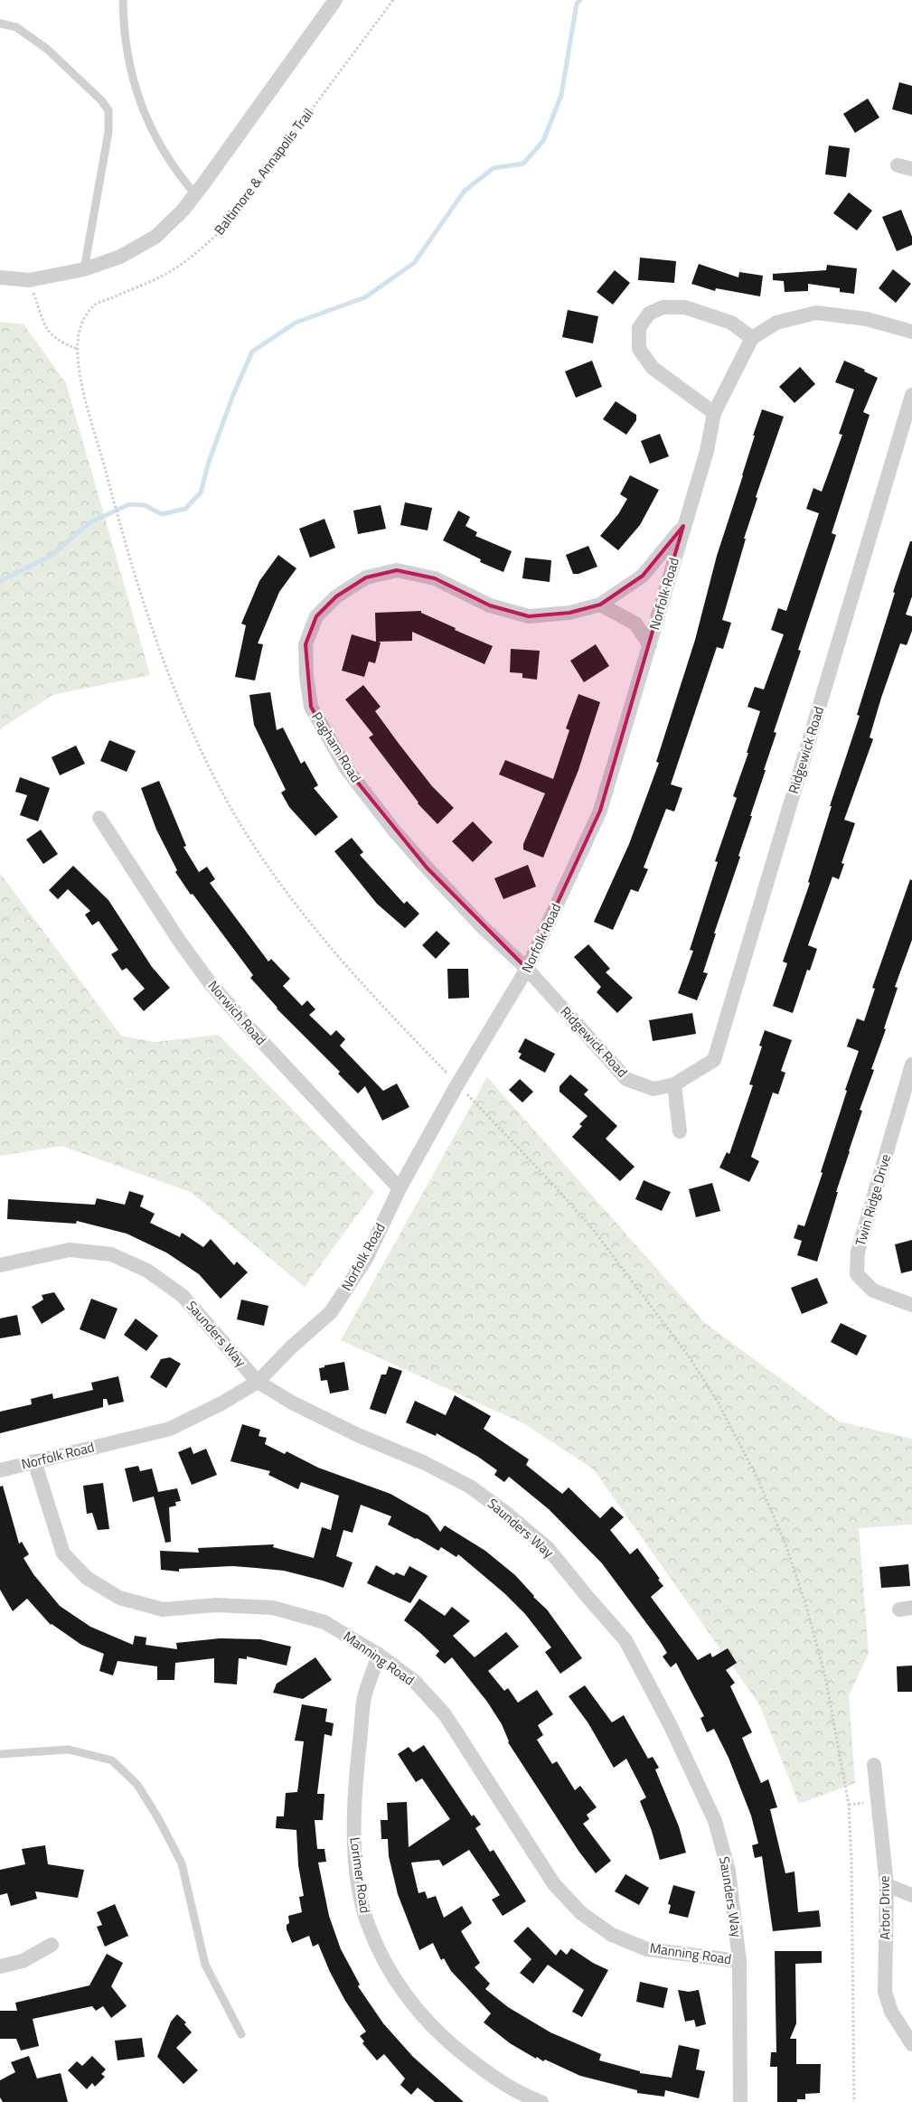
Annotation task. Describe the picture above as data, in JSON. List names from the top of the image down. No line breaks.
{"streets":{"street":["Norfolk Road","Pagham Road","Ridgewick Road","Norwich Road","Twin Ridge Drive","Saunders Way","Manning Road","Lorimer Road","Arbor Drive"],"path":["Baltimore & Annapolis Trail"]},"crossings":[["Baltimore & Annapolis Trail","Norfolk Road"],["Norfolk Road","Pagham Road"],["Norfolk Road","Ridgewick Road"],["Norfolk Road","Norwich Road"],["Norfolk Road","Saunders Way"],["Norfolk Road","Manning Road"],["Pagham Road","Ridgewick Road"],["Saunders Way","Manning Road"],["Manning Road","Lorimer Road"]]}
